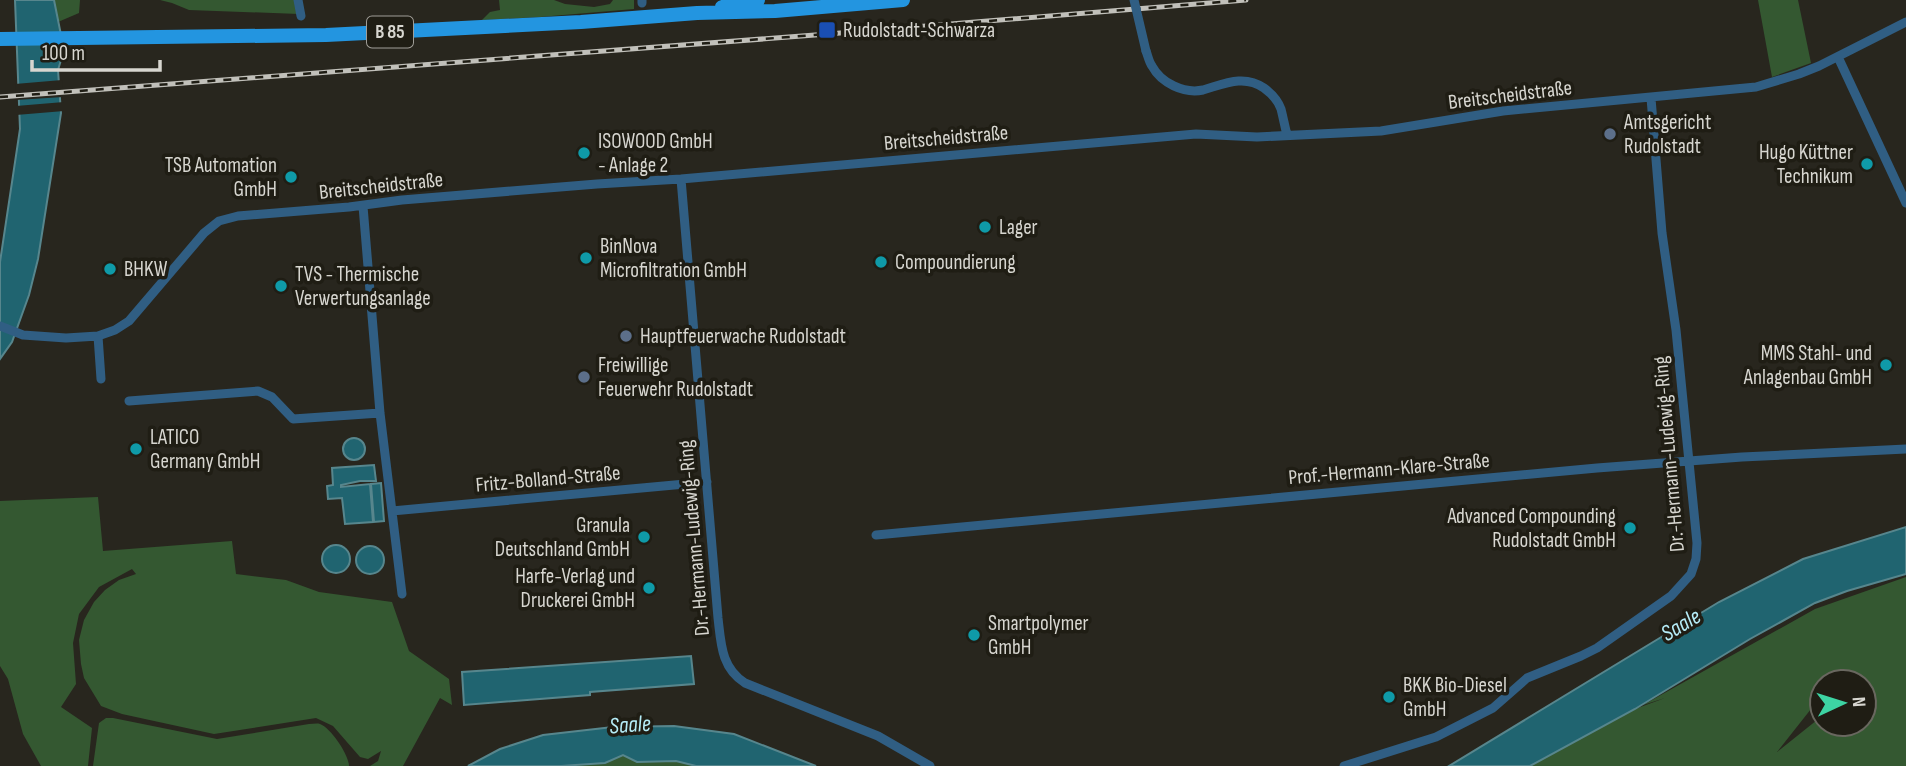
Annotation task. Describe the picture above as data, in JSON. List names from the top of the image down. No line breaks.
{"streets":{"main road":["B 85"],"street":["Breitscheidstraße","Dr.-Hermann-Ludewig-Ring","Prof.-Hermann-Klare-Straße","Fritz-Bolland-Straße"]},"crossings":[["Breitscheidstraße","Dr.-Hermann-Ludewig-Ring"],["Dr.-Hermann-Ludewig-Ring","Prof.-Hermann-Klare-Straße"],["Dr.-Hermann-Ludewig-Ring","Fritz-Bolland-Straße"]],"water":["Saale"],"places":{"transit":["Rudolstadt-Schwarza"],"other":["Amtsgericht Rudolstadt","ISOWOOD GmbH - Anlage 2","Hugo Küttner Technikum","TSB Automation GmbH","Lager","BinNova Microfiltration GmbH","Compoundierung","BHKW","TVS - Thermische Verwertungsanlage","Hauptfeuerwache Rudolstadt","MMS Stahl- und Anlagenbau GmbH","Freiwillige Feuerwehr Rudolstadt","LATICO Germany GmbH","Advanced Compounding Rudolstadt GmbH","Granula Deutschland GmbH","Harfe-Verlag und Druckerei GmbH","Smartpolymer GmbH","BKK Bio-Diesel GmbH"]},"scale_bar":"100 m","north":"right"}
